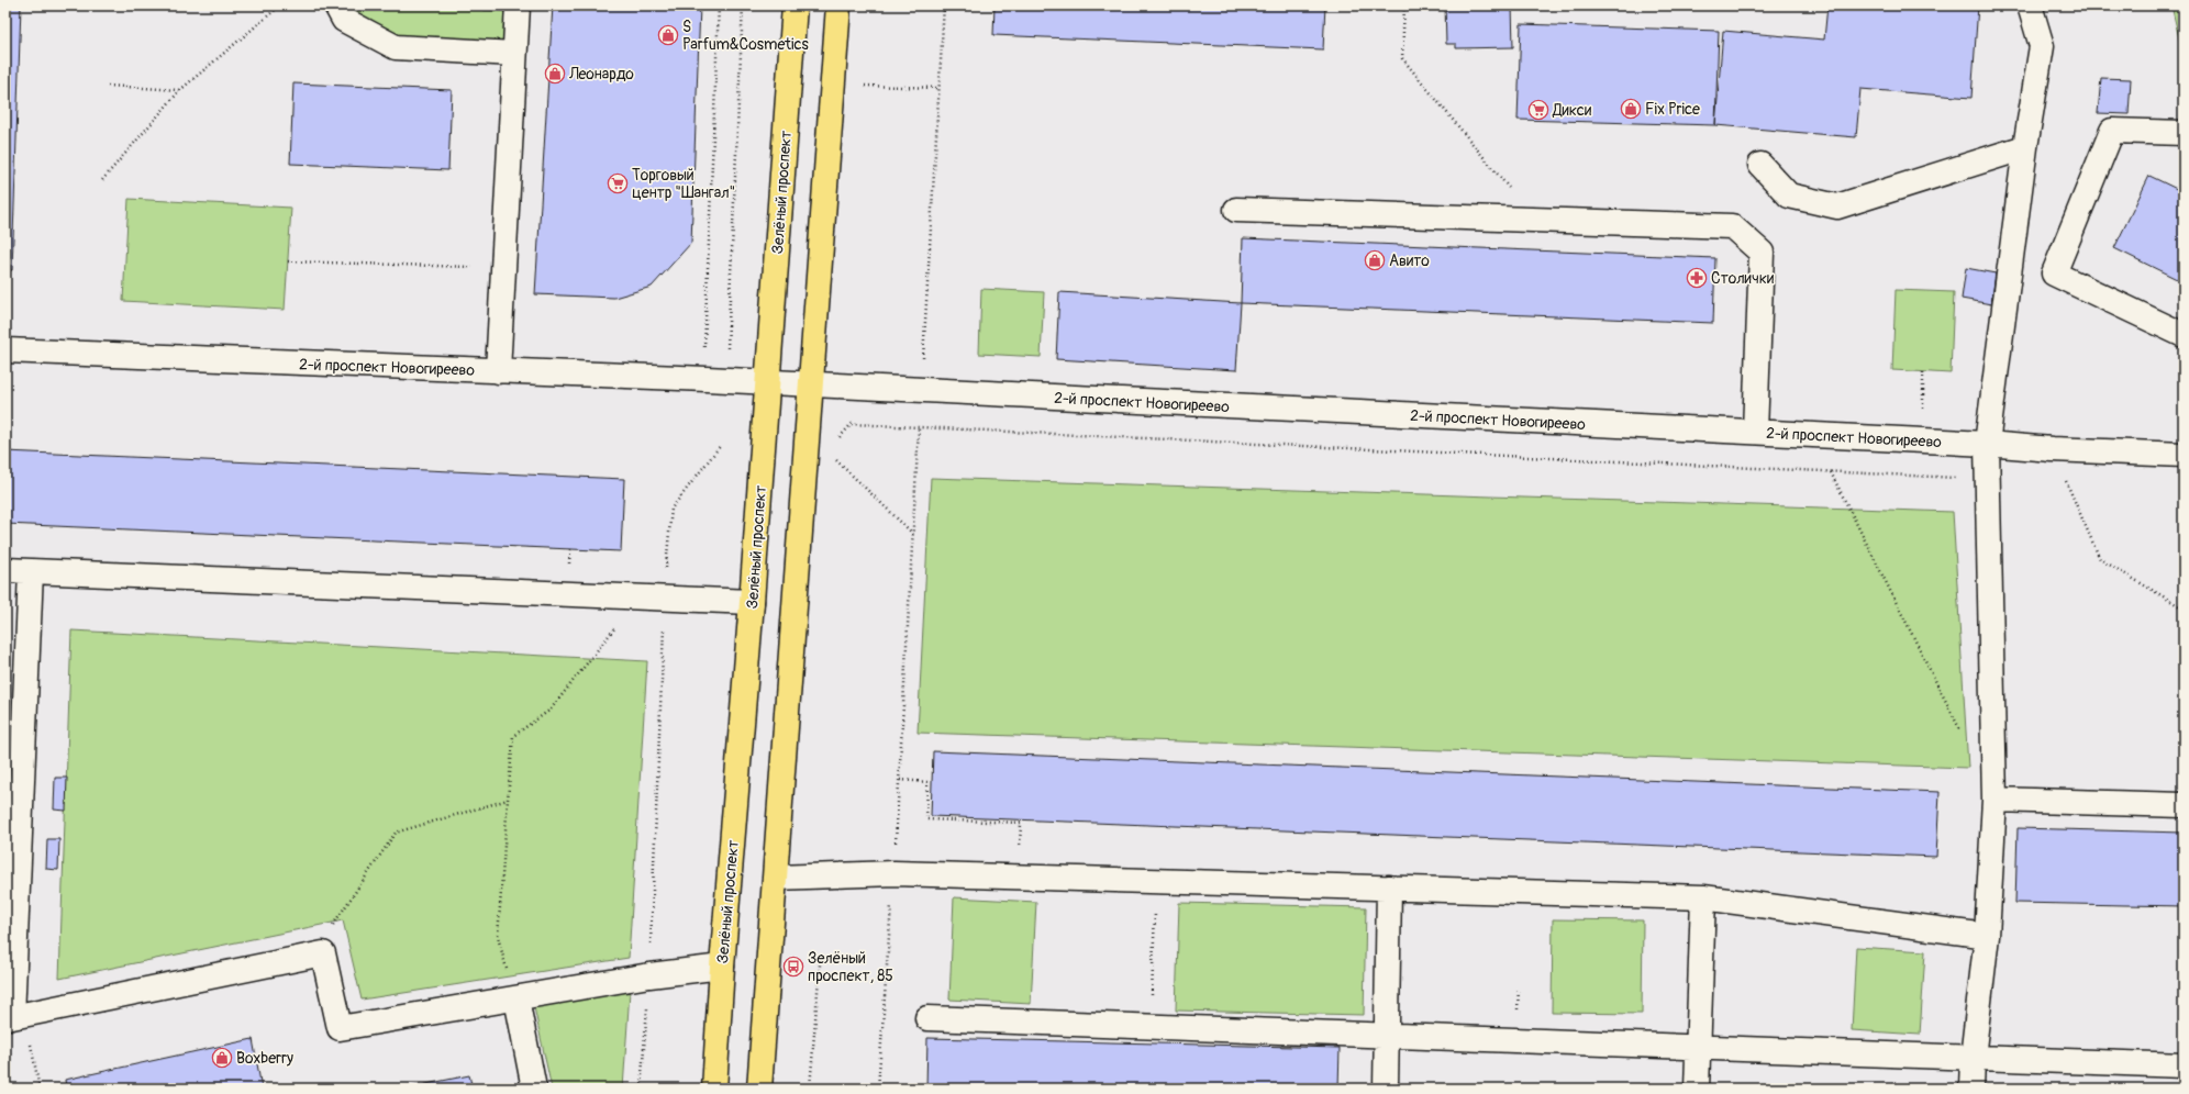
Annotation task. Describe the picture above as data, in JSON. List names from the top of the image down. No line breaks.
{"streets":{"main road":["Зелёный проспект"],"street":["2-й проспект Новогиреево"]},"crossings":[["Зелёный проспект","2-й проспект Новогиреево"]],"places":{"shop":["S Parfum&Cosmetics","Леонардо","Fix Price","Авито","Boxberry"],"supermarket":["Дикси","Торговый центр \"Шангал\""],"pharmacy":["Столички"],"bus stop":["Зелёный проспект, 85"]}}
